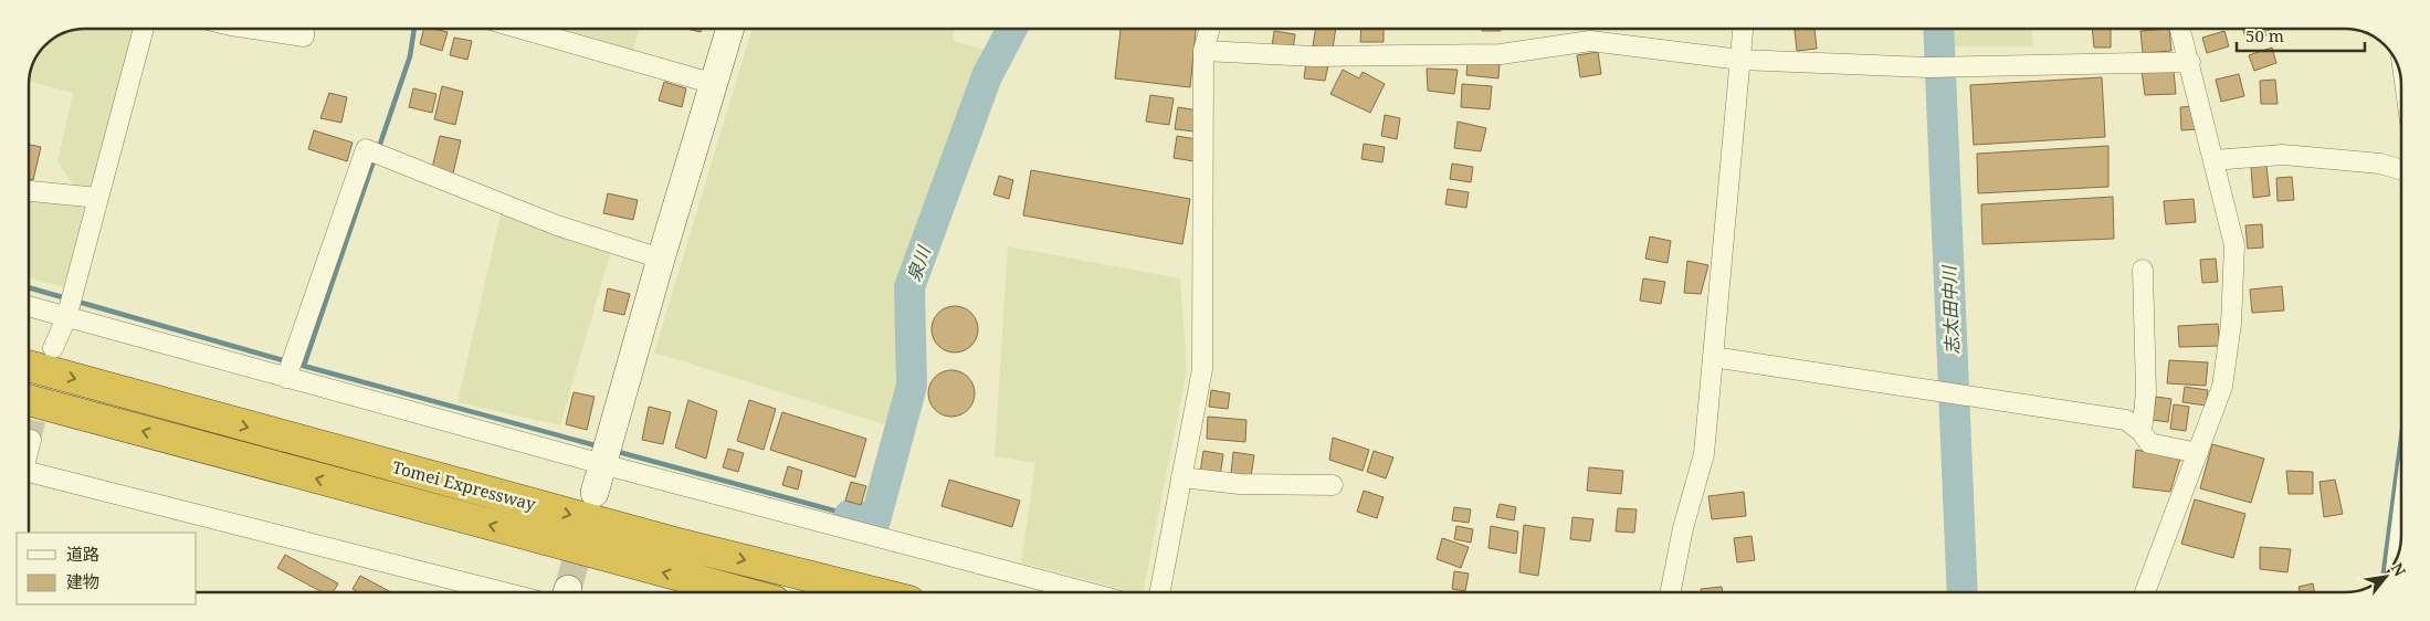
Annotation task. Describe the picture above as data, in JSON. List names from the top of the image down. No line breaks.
{"streets":{"highway":["Tomei Expressway"]},"water":["泉川","志太田中川"],"legend":["道路","建物"],"scale_bar":"50 m","north":"top right"}
